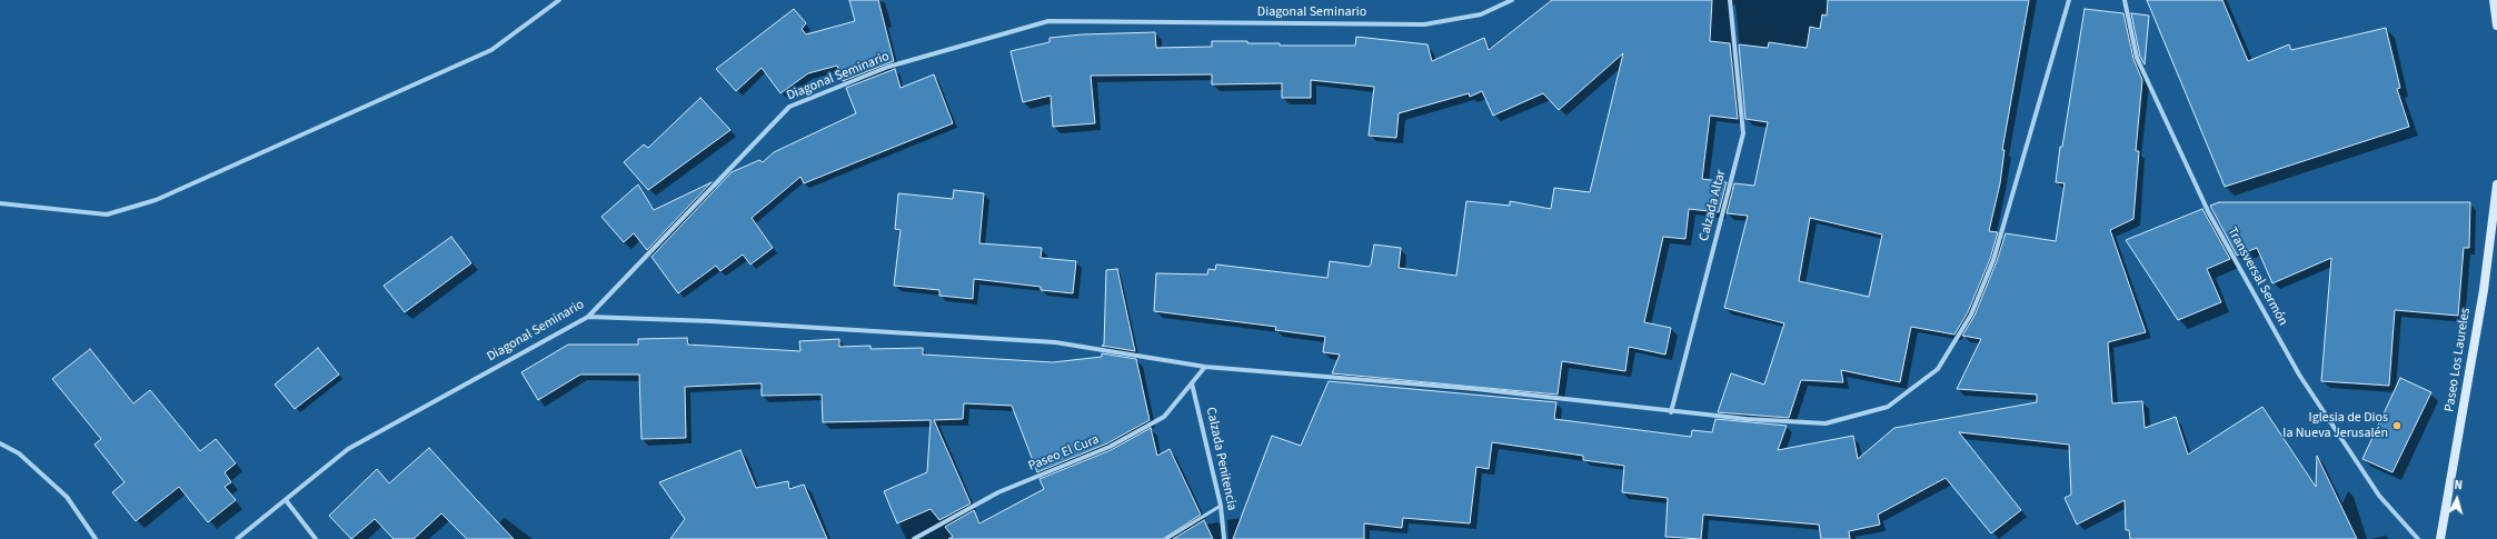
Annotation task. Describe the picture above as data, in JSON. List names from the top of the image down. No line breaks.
{"streets":{"street":["Diagonal Seminario","Calzada Altar","Transversal Sermón","Paseo Los Laureles","Paseo El Cura","Calzada Penitencia"]},"crossings":[["Paseo El Cura","Calzada Penitencia"]],"places":["Iglesia de Dios la Nueva Jerusalén"],"north":"top"}
